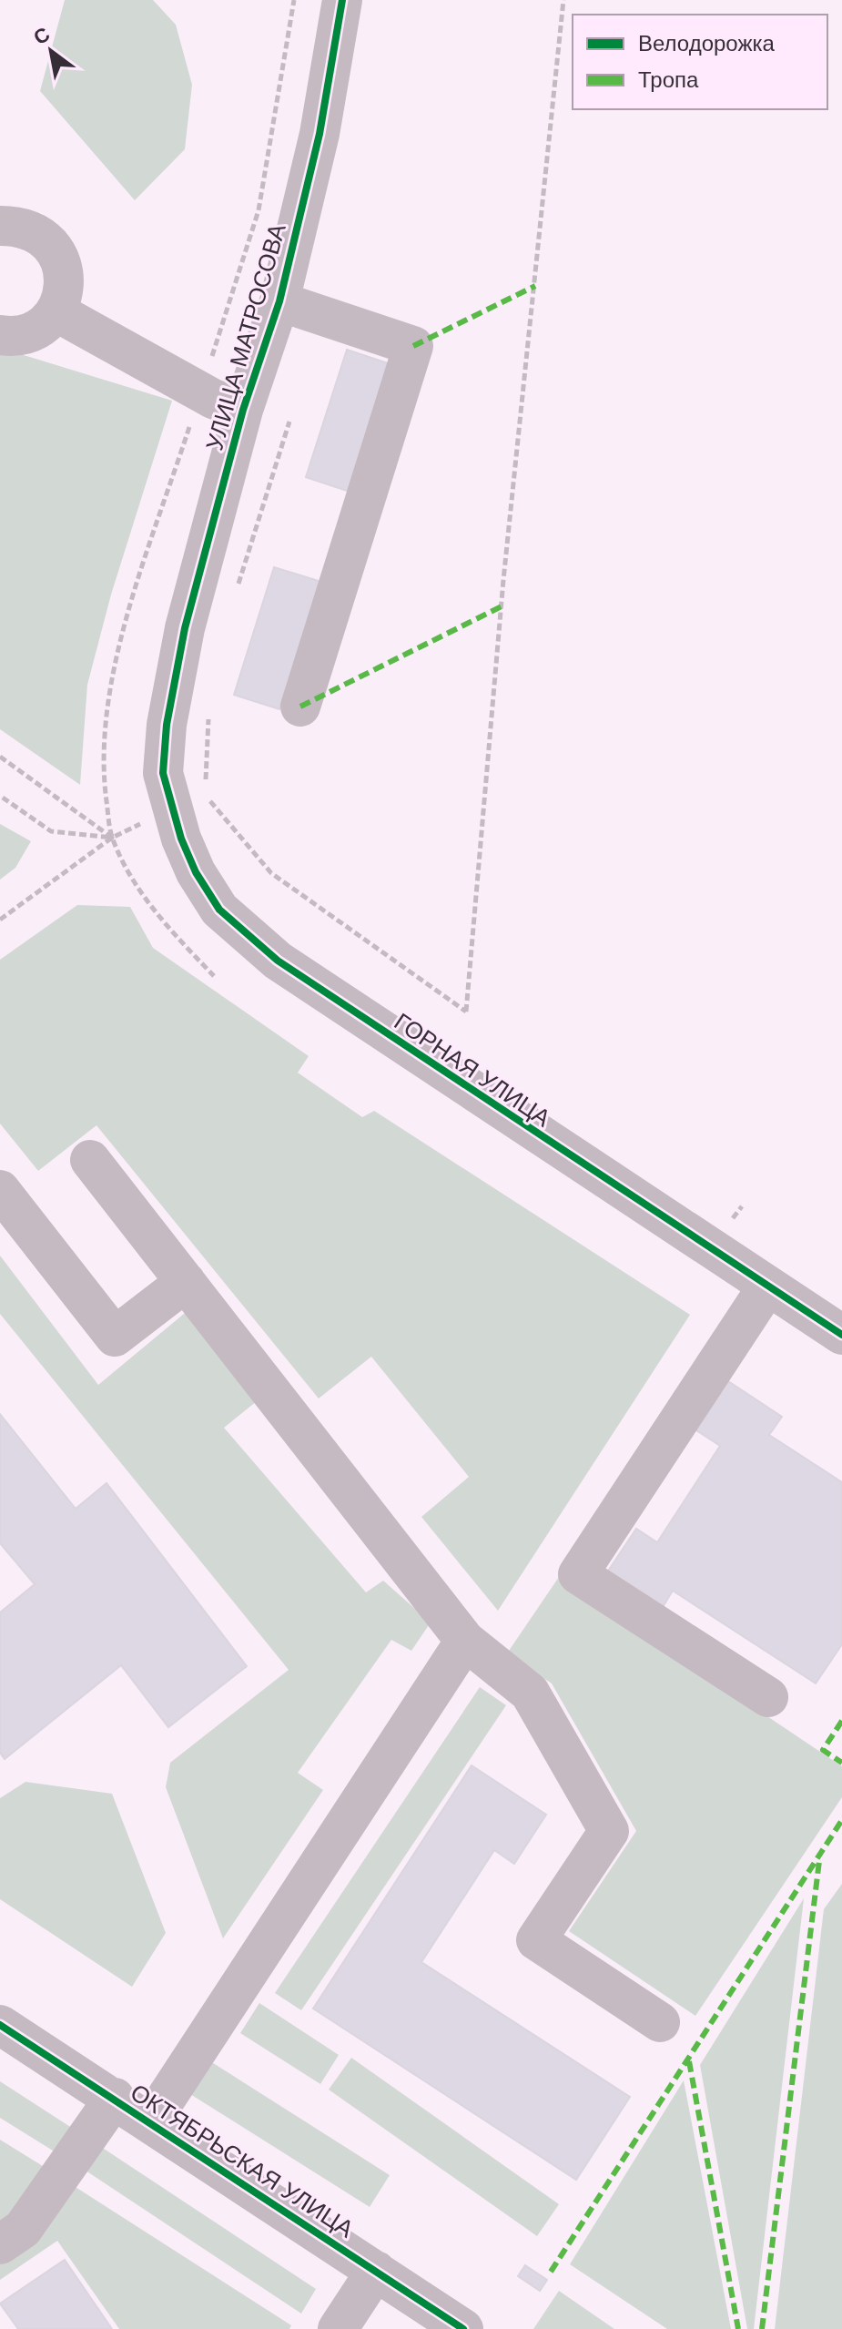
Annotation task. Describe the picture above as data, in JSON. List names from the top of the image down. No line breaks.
{"streets":{"street":["УЛИЦА МАТРОСОВА","ГОРНАЯ УЛИЦА","ОКТЯБРЬСКАЯ УЛИЦА"]},"crossings":[["УЛИЦА МАТРОСОВА","ГОРНАЯ УЛИЦА"]],"legend":["Велодорожка","Тропа"],"north":"top left"}
